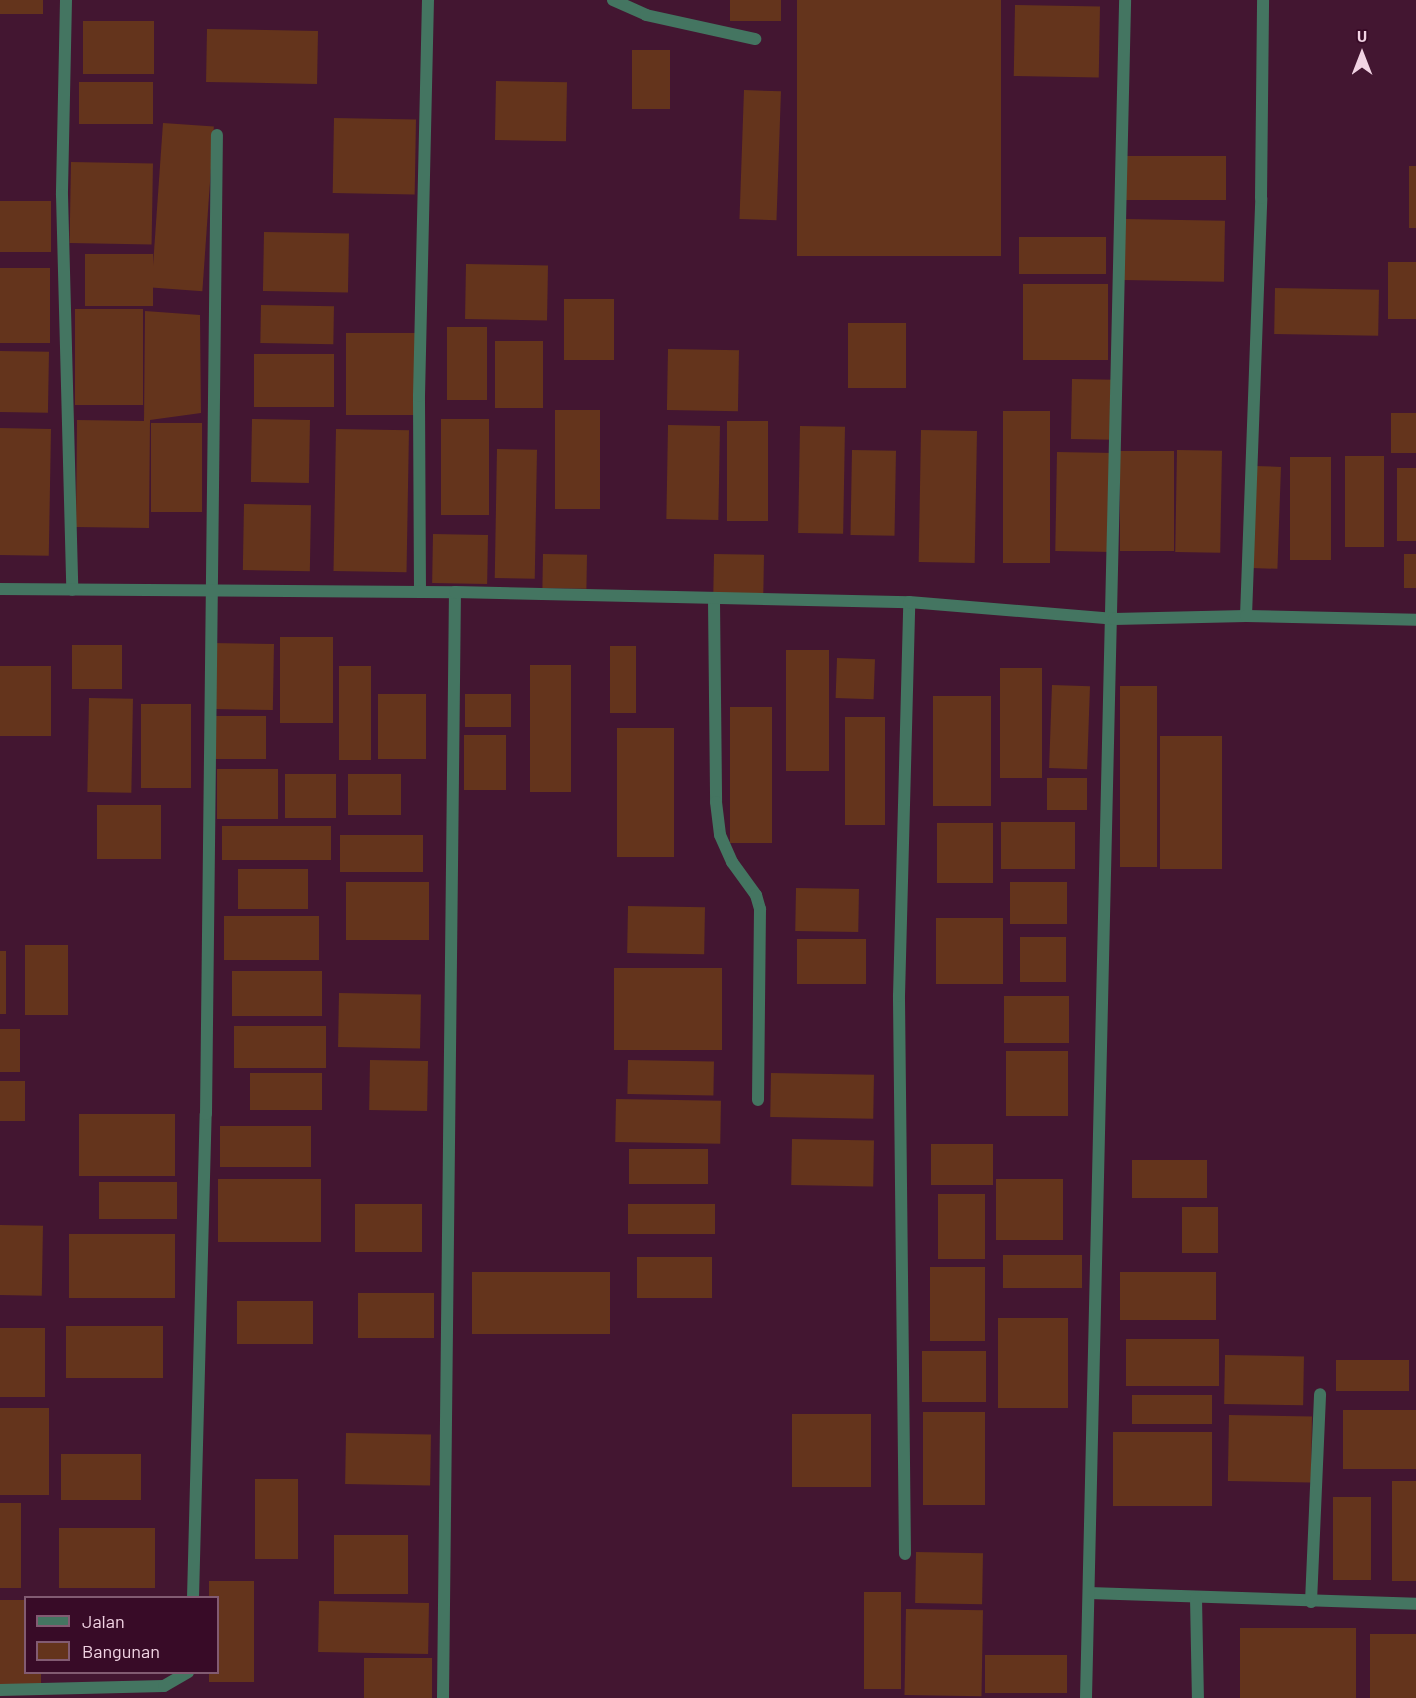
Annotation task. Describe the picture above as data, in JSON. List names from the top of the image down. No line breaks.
{"legend":["Jalan","Bangunan"],"north":"top"}
